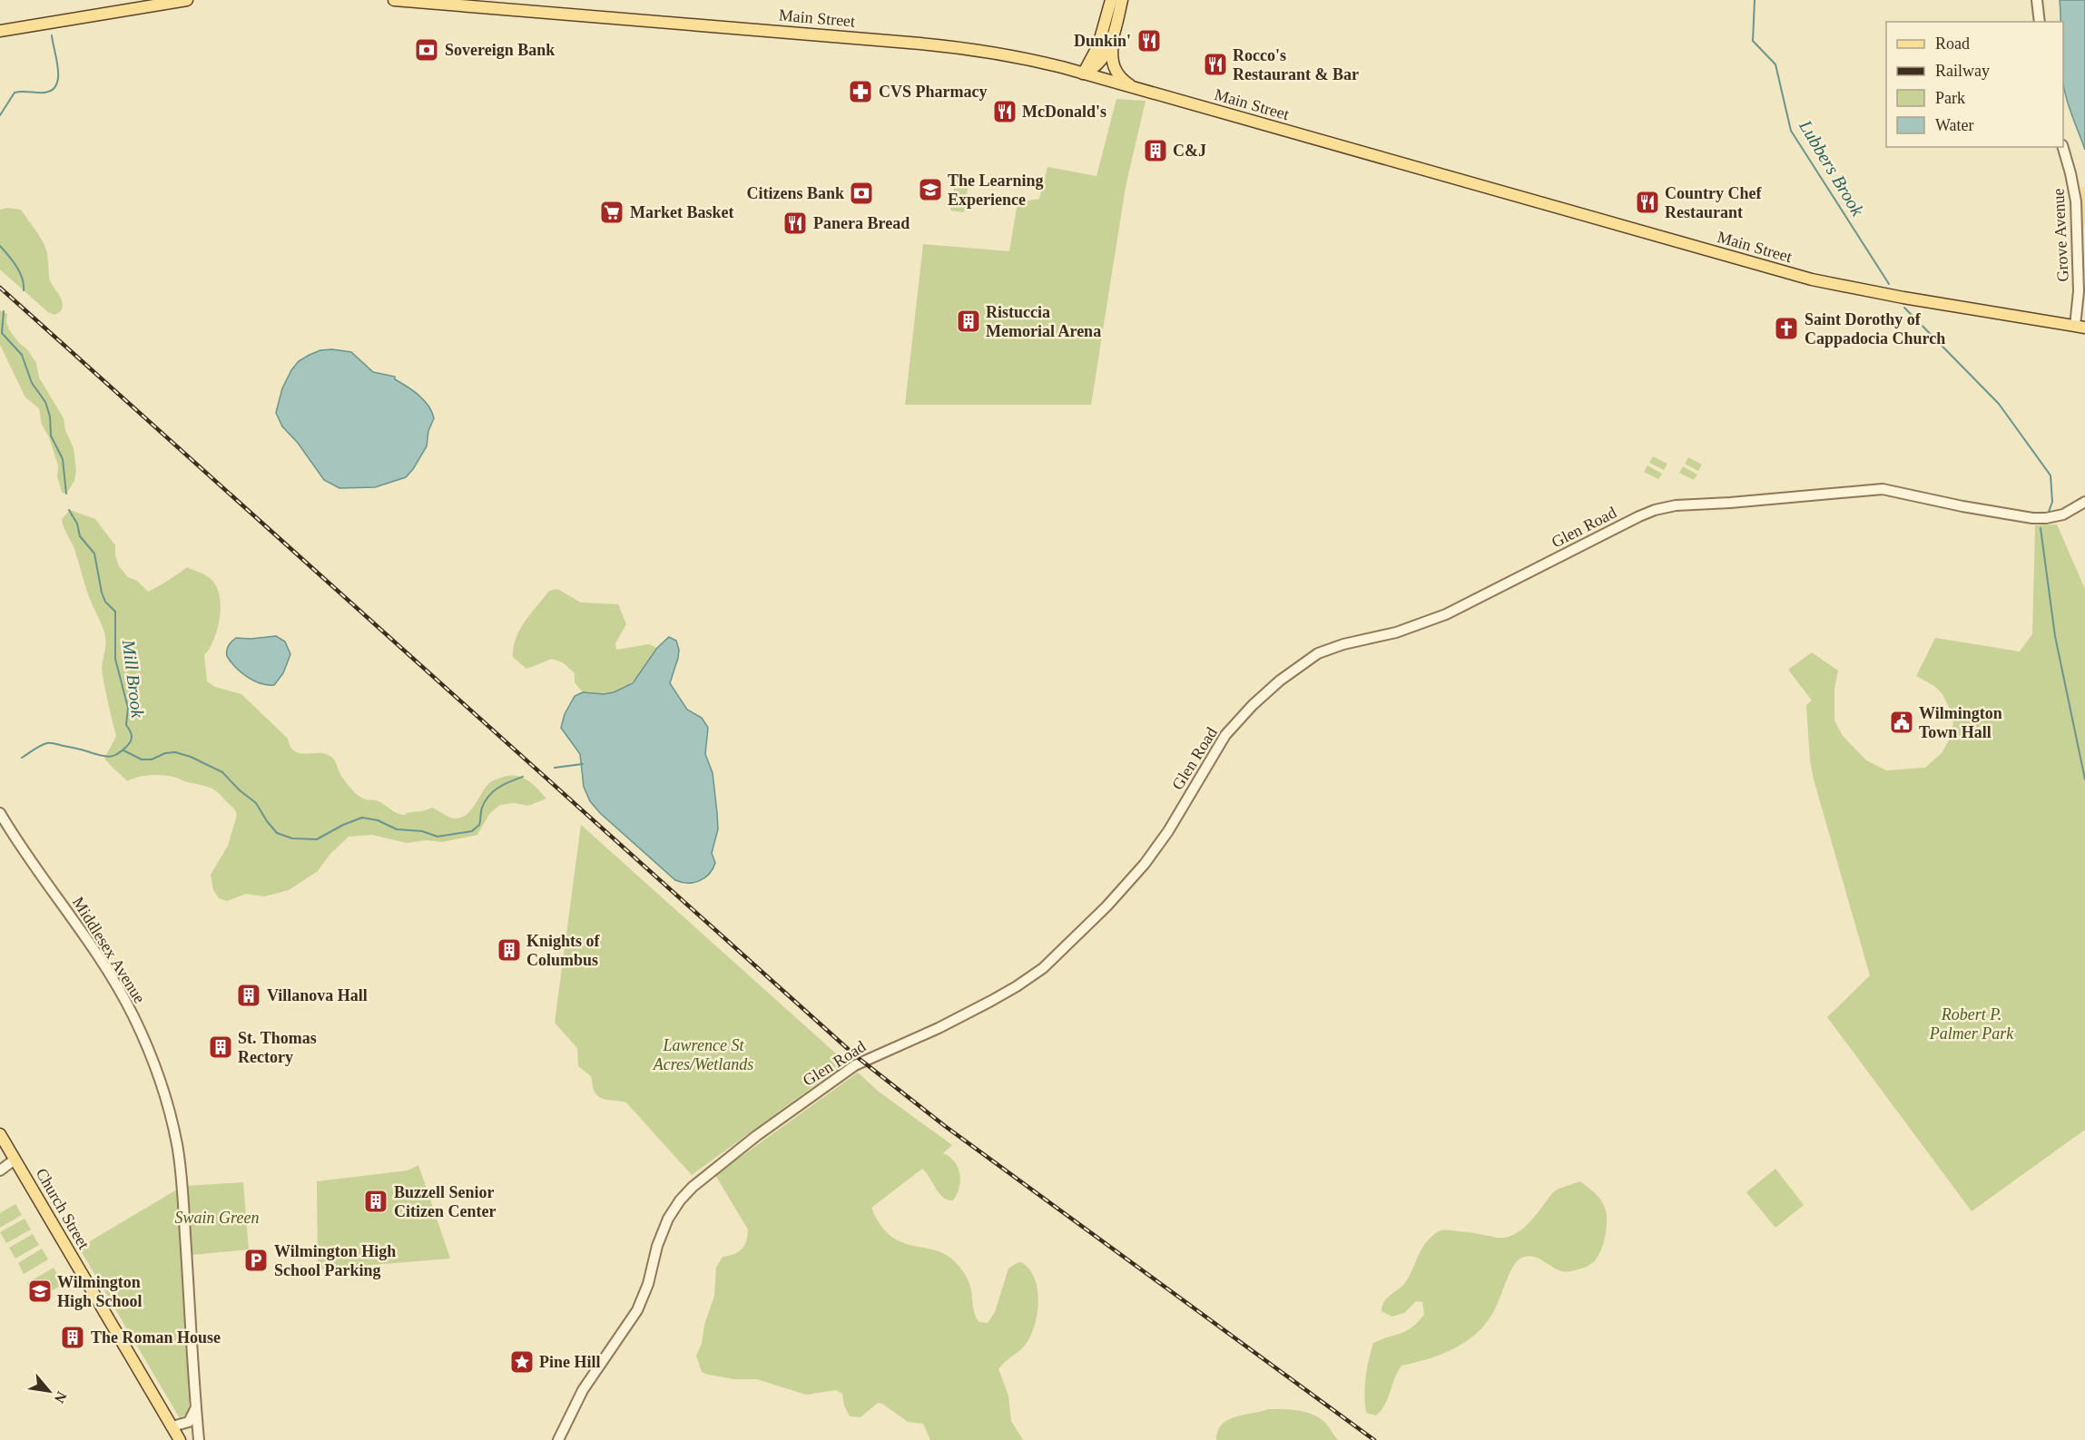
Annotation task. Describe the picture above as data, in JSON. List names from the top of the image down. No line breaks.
{"streets":{"main road":["Main Street","Church Street"],"street":["Grove Avenue","Glen Road","Middlesex Avenue"]},"crossings":[["Main Street","Grove Avenue"]],"water":["Lubbers Brook","Mill Brook"],"parks":["Robert P. Palmer Park","Lawrence St Acres/Wetlands","Swain Green"],"places":{"restaurant":["Dunkin'","Rocco's Restaurant & Bar","McDonald's","Country Chef Restaurant","Panera Bread"],"bank":["Sovereign Bank","Citizens Bank"],"pharmacy":["CVS Pharmacy"],"building":["C&J","Ristuccia Memorial Arena","Knights of Columbus","Villanova Hall","St. Thomas Rectory","Buzzell Senior Citizen Center","The Roman House"],"school or university":["The Learning Experience","Wilmington High School"],"supermarket":["Market Basket"],"church":["Saint Dorothy of Cappadocia Church"],"public building":["Wilmington Town Hall"],"parking":["Wilmington High School Parking"],"place":["Pine Hill"]},"legend":["Road","Railway","Park","Water"],"north":"bottom right"}
